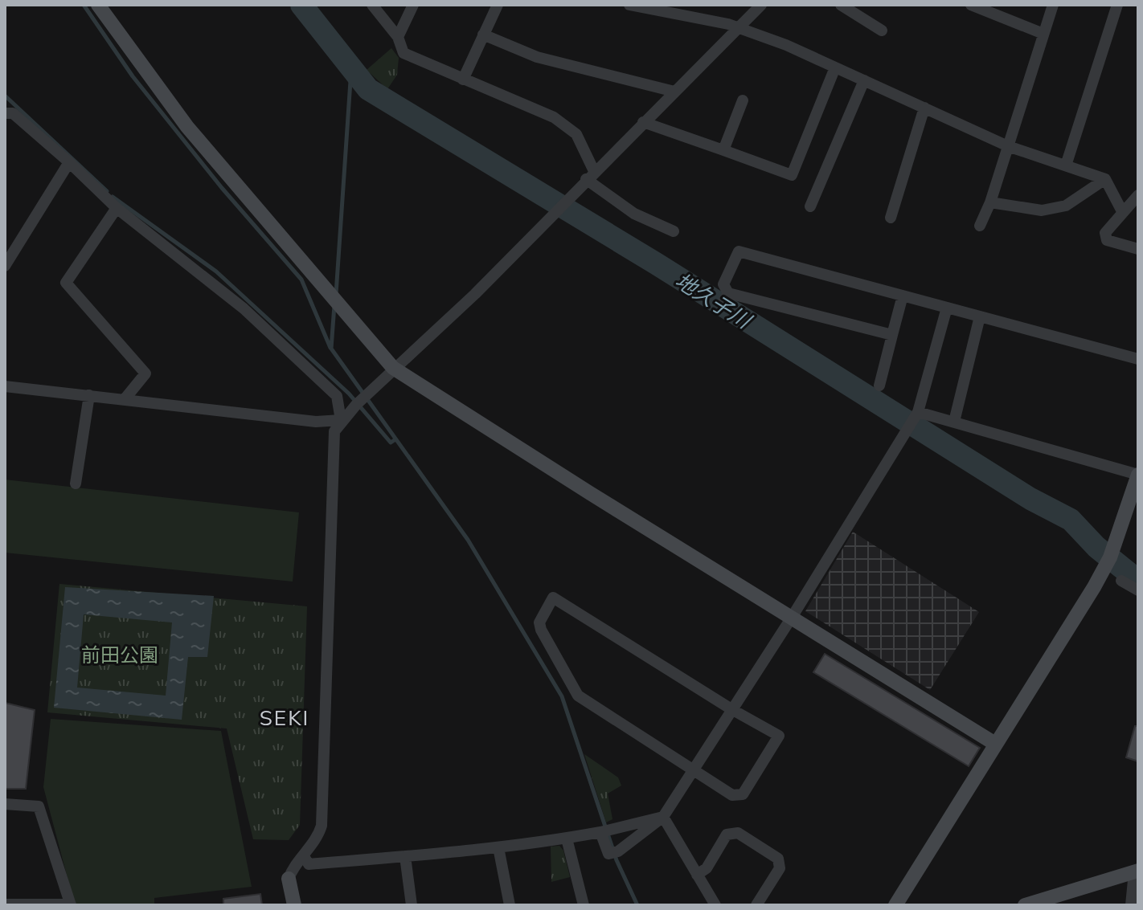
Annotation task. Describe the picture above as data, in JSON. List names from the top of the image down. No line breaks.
{"districts":["SEKI"],"water":["地久子川"],"parks":["前田公園"]}
